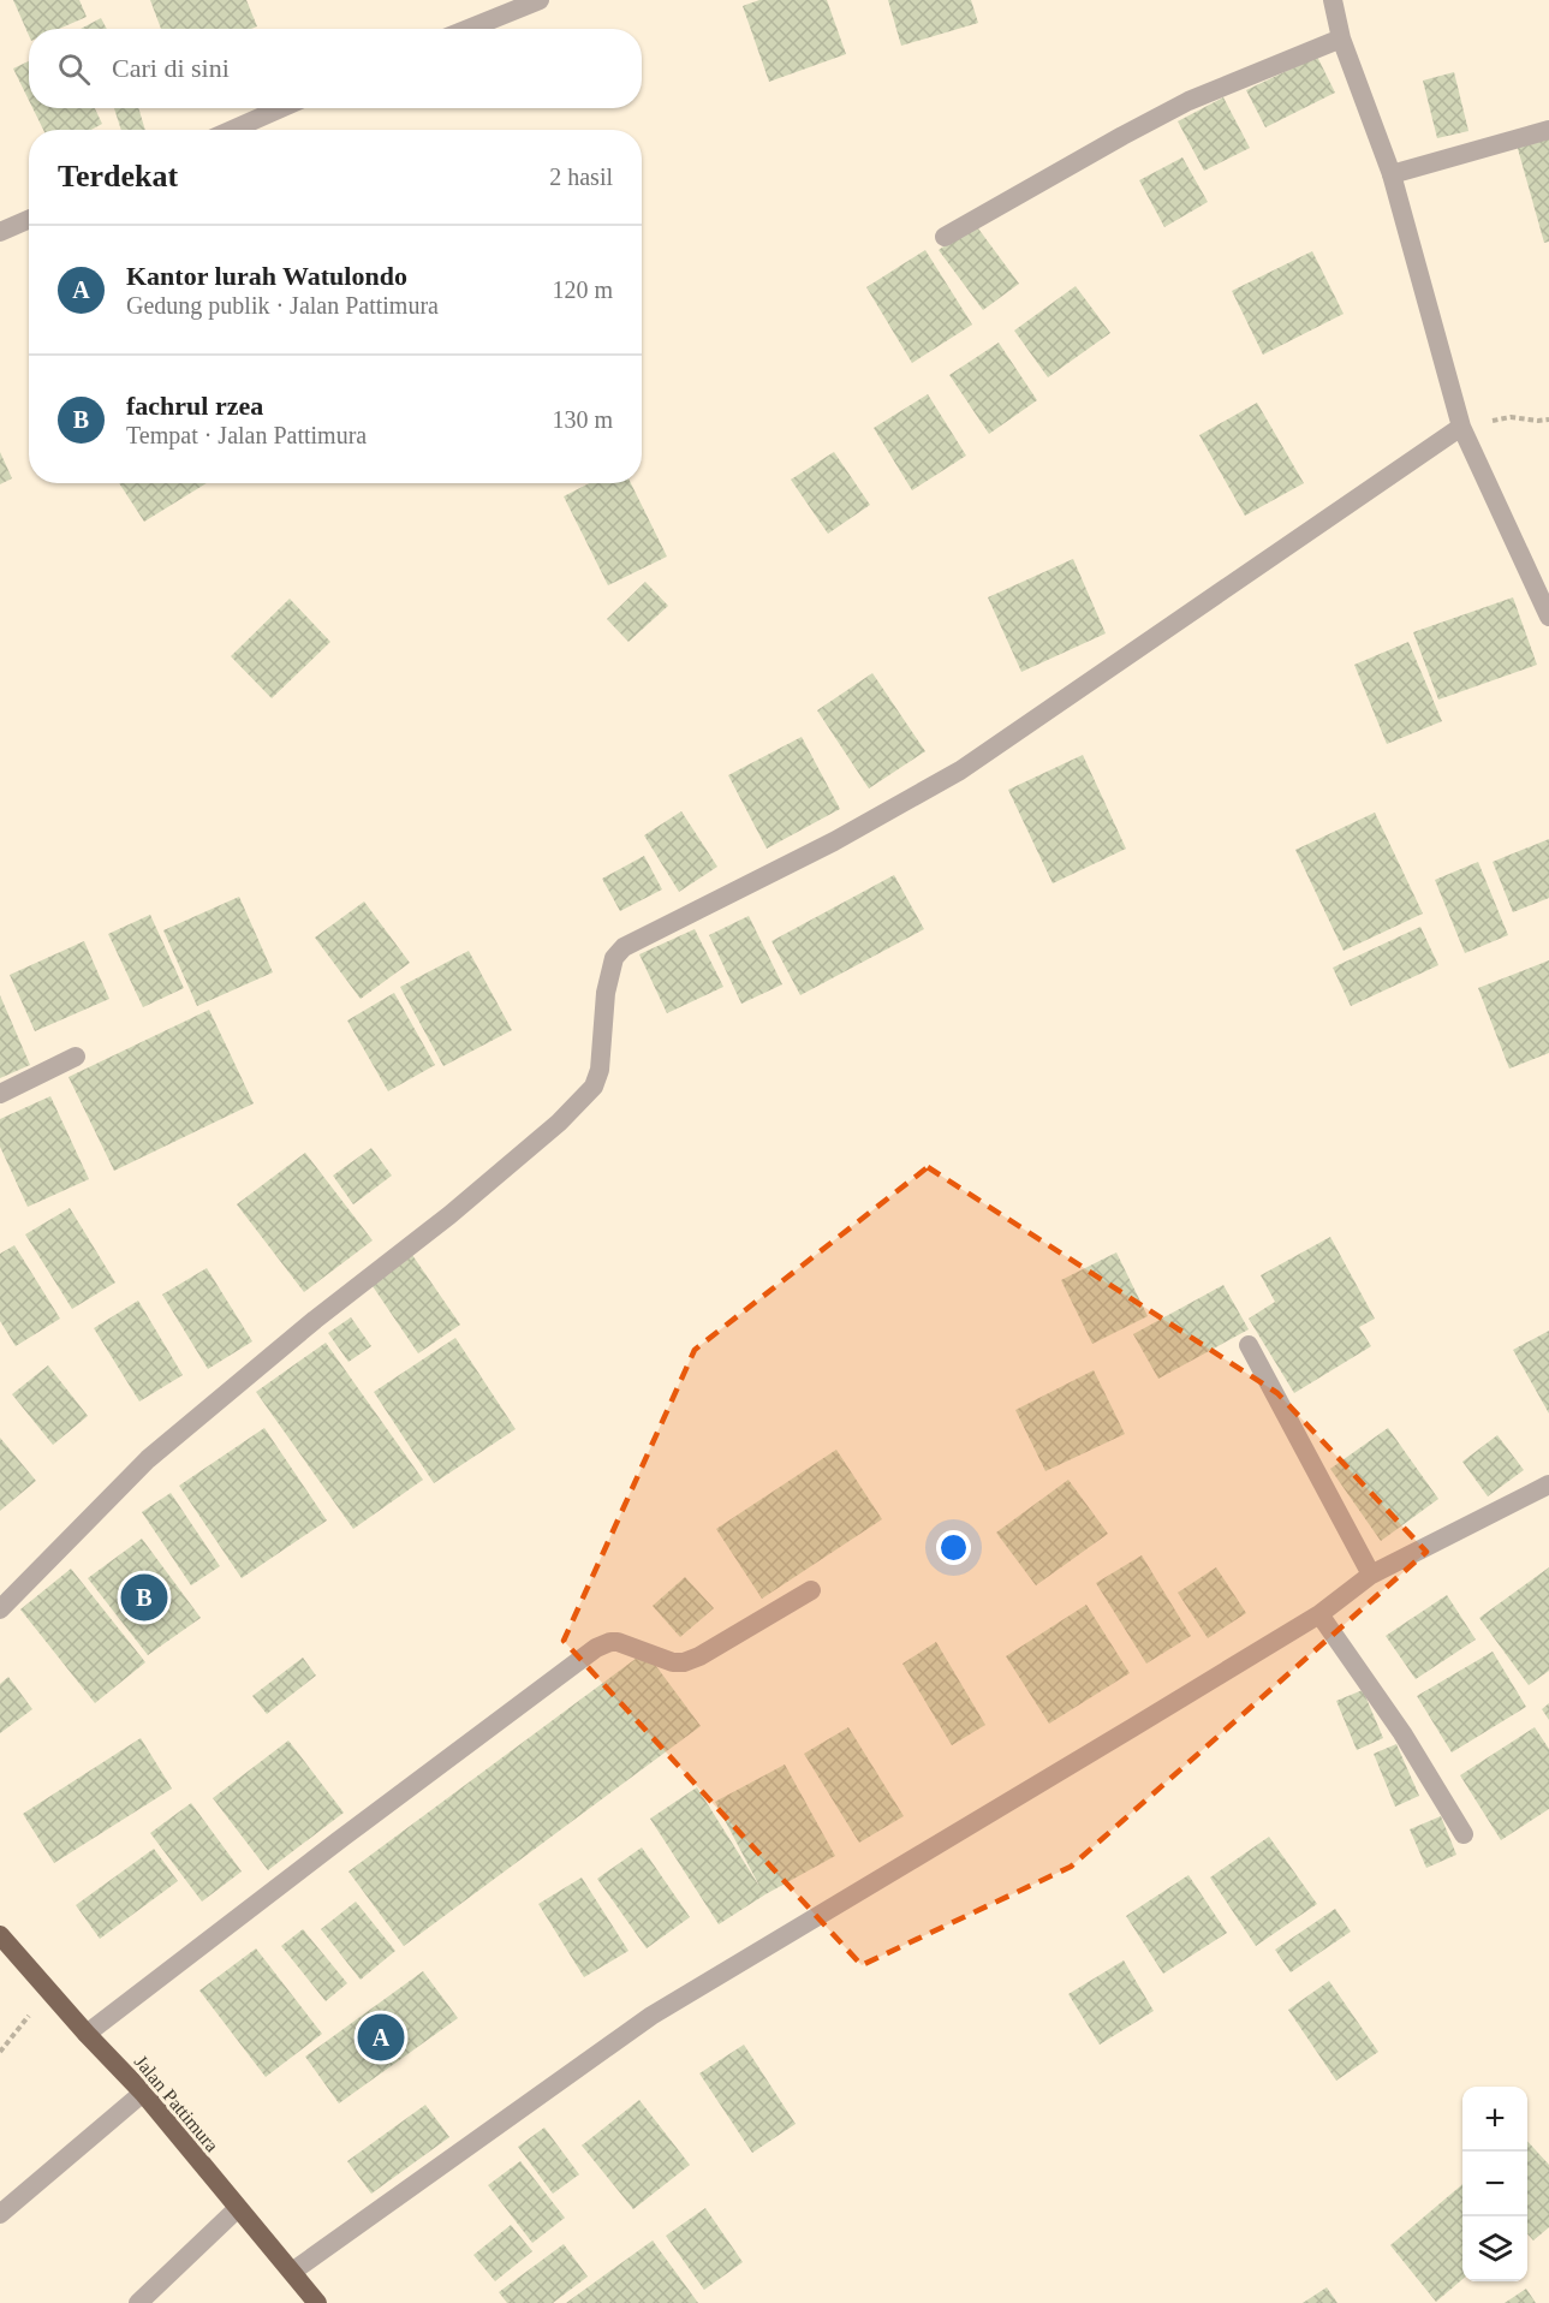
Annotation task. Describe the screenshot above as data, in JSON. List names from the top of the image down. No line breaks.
{"streets":{"highway":["Jalan Pattimura"]},"page":{"search":"Cari di sini","heading":["Terdekat","2 hasil"],"list":[{"mark":"A","name":"Kantor lurah Watulondo","note":"Gedung publik · Jalan Pattimura","value":"120 m"},{"mark":"B","name":"fachrul rzea","note":"Tempat · Jalan Pattimura","value":"130 m"}],"pins":["B","A"],"map_buttons":["+","−"]}}
